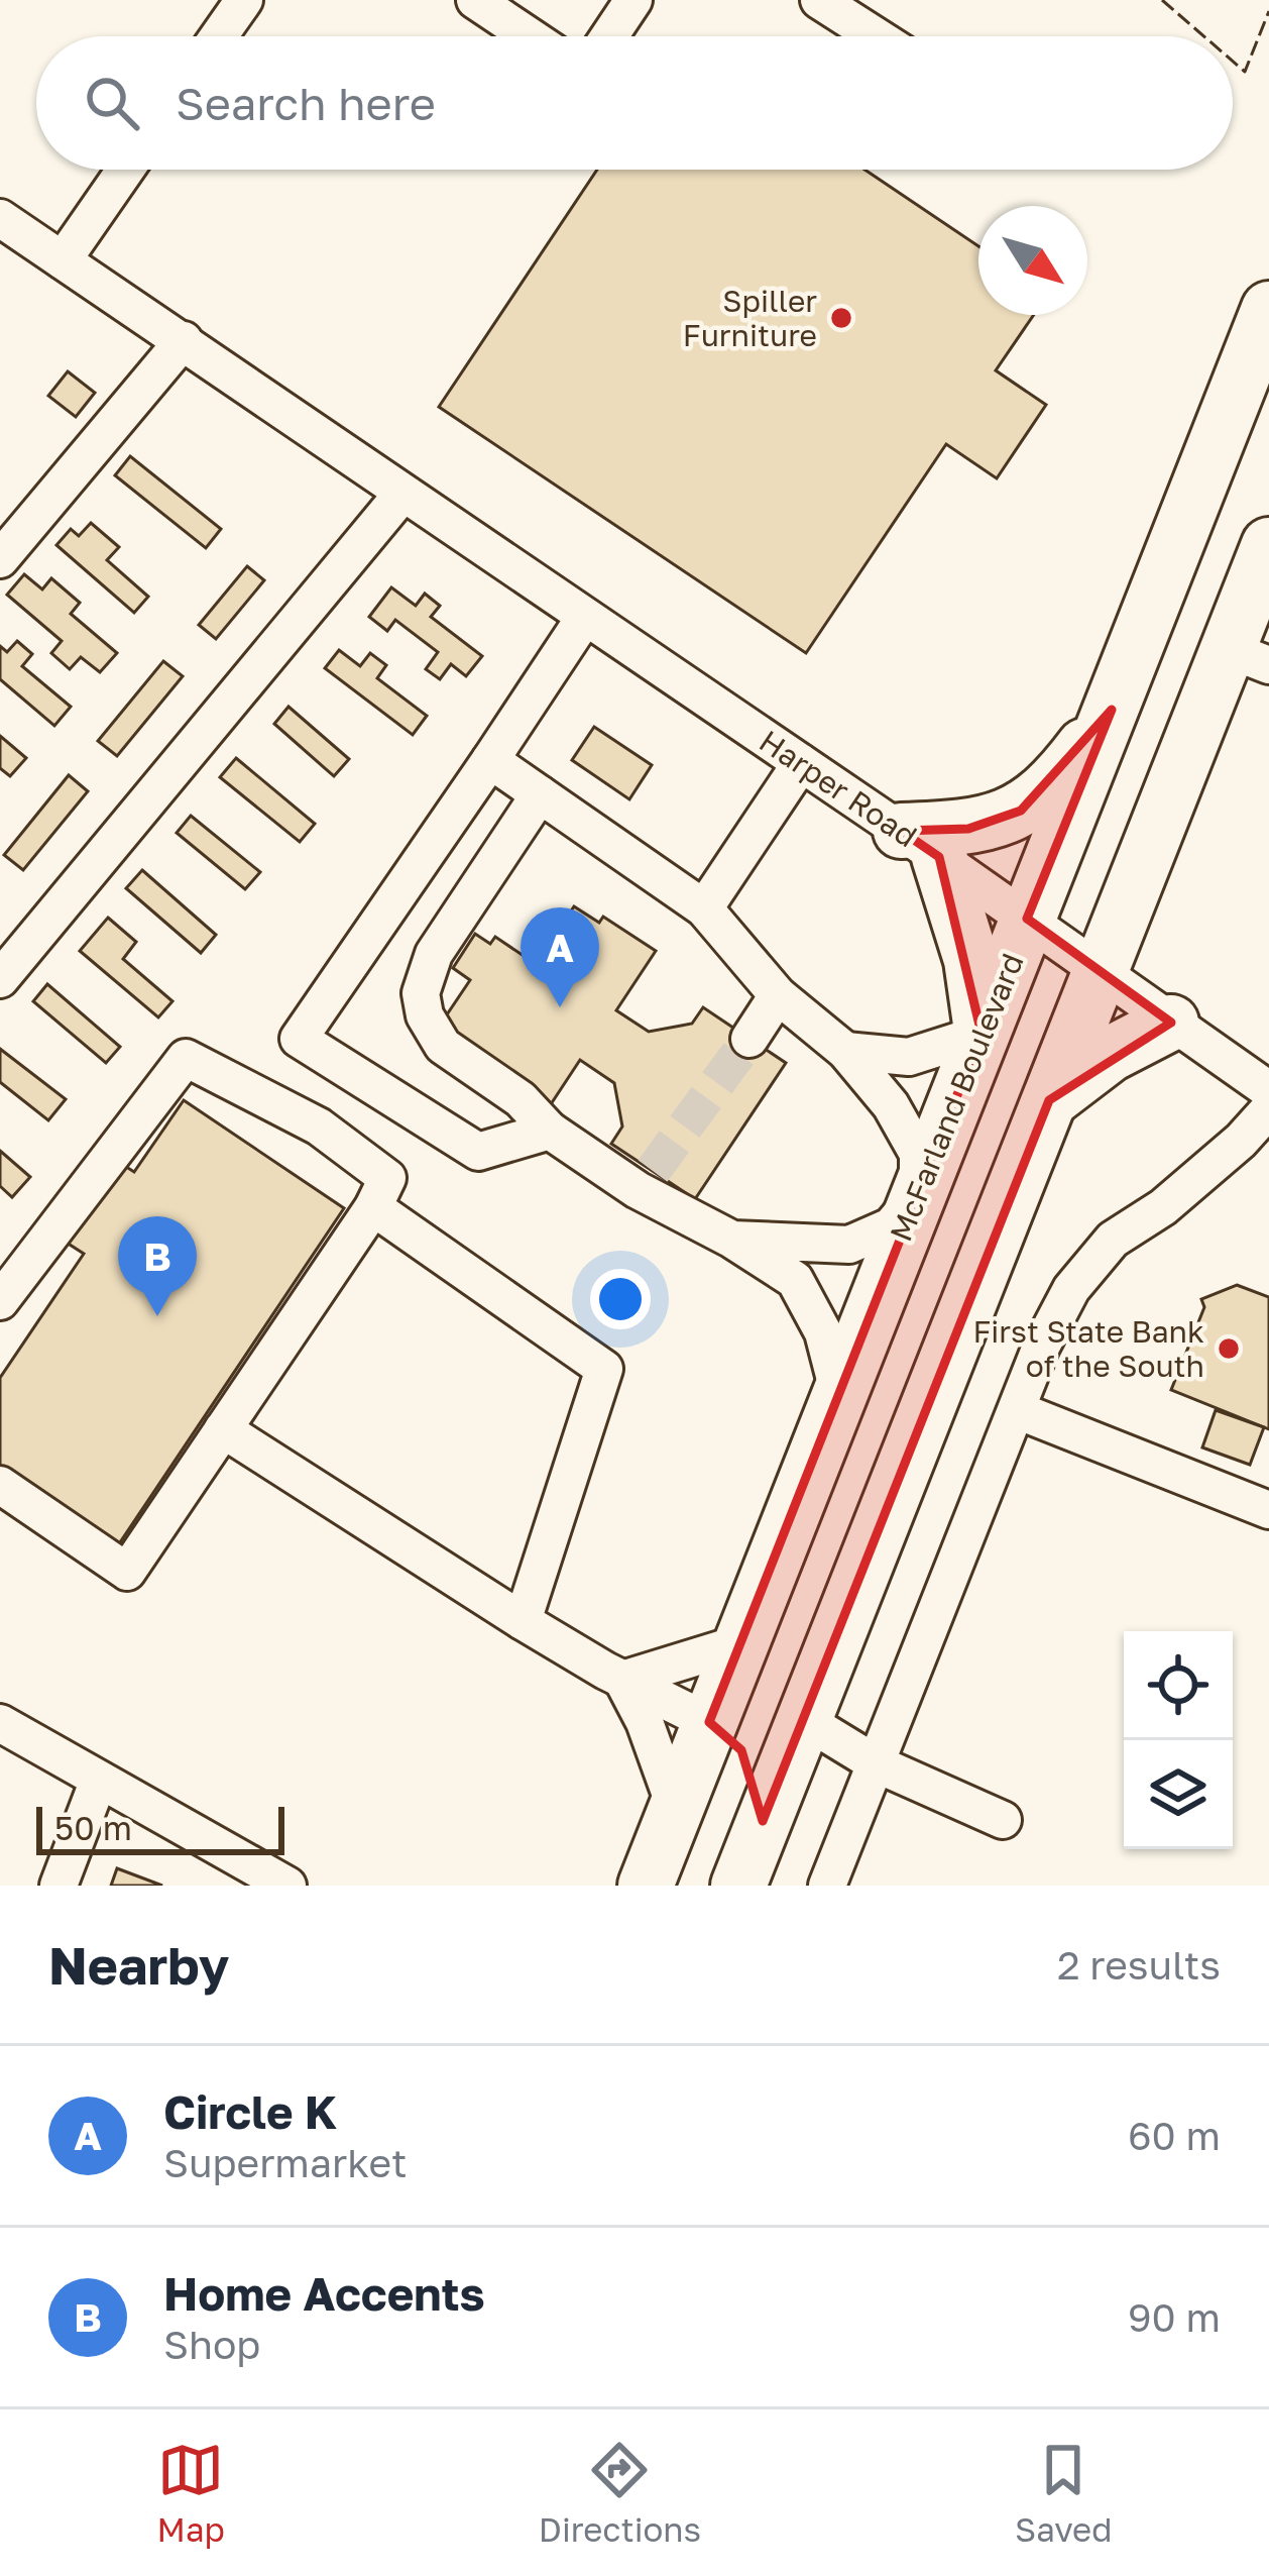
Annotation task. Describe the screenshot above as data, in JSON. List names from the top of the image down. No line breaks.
{"streets":{"highway":["McFarland Boulevard"],"street":["Harper Road"]},"crossings":[["Harper Road","McFarland Boulevard"]],"places":["Spiller Furniture","First State Bank of the South"],"scale_bar":"50 m","north":"bottom right","page":{"search":"Search here","pins":["A","B"],"scale":"50 m","heading":["Nearby","2 results"],"list":[{"mark":"A","name":"Circle K","note":"Supermarket","value":"60 m"},{"mark":"B","name":"Home Accents","note":"Shop","value":"90 m"}],"nav":["Map","Directions","Saved"]}}
